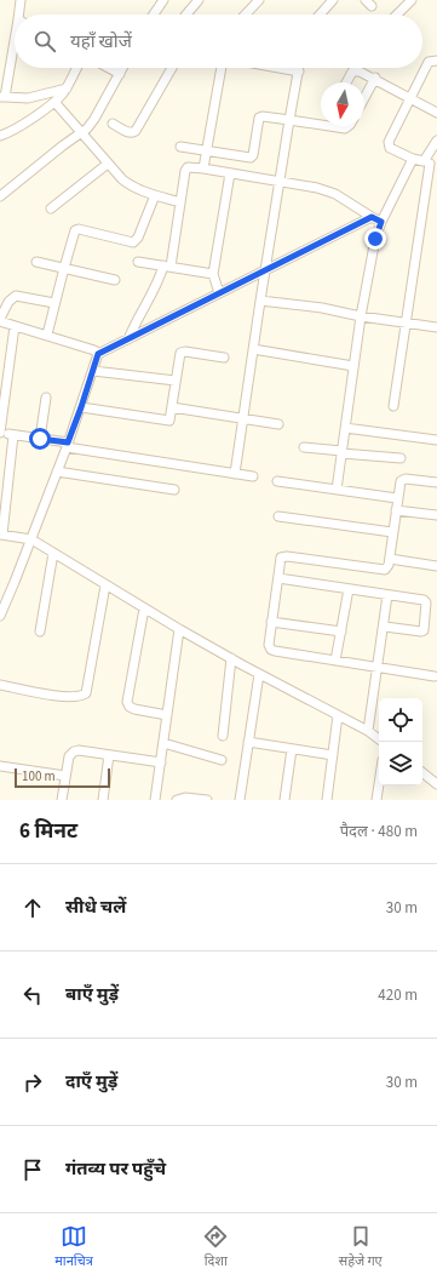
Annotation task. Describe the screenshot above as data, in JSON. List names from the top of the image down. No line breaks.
{"scale_bar":"100 m","north":"bottom","page":{"search":"यहाँ खोजें","scale":"100 m","heading":["6 मिनट","पैदल · 480 m"],"list":[["सीधे चलें","30 m"],["बाएँ मुड़ें","420 m"],["दाएँ मुड़ें","30 m"],"गंतव्य पर पहुँचे"],"nav":["मानचित्र","दिशा","सहेजे गए"]}}
